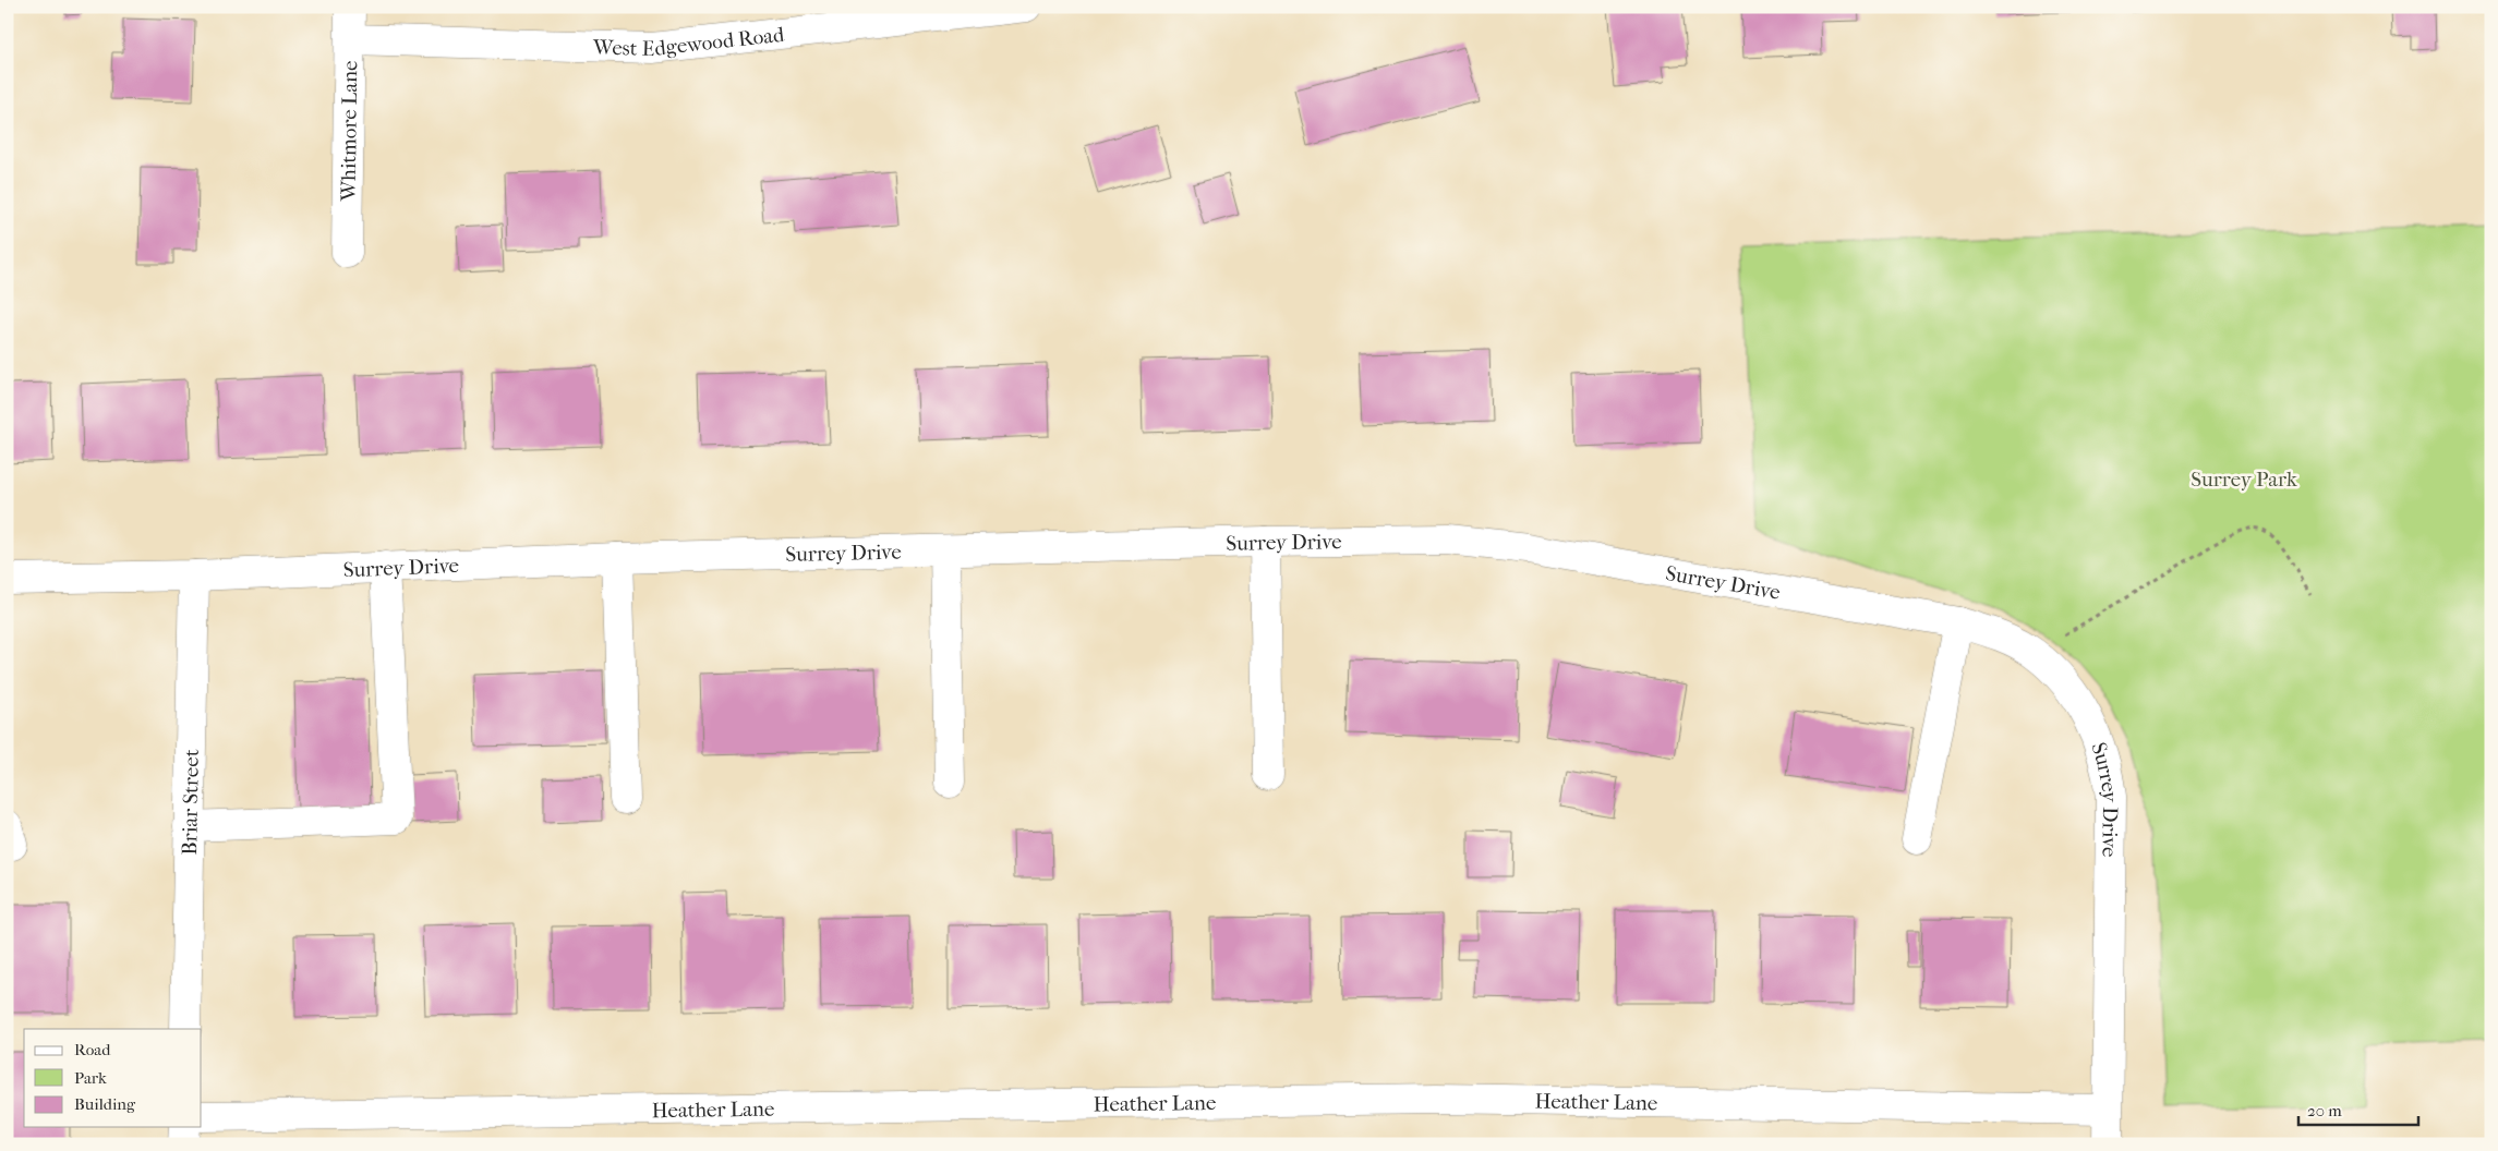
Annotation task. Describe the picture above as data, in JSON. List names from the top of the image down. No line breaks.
{"streets":{"street":["West Edgewood Road","Whitmore Lane","Surrey Drive","Briar Street","Heather Lane"]},"crossings":[["West Edgewood Road","Whitmore Lane"],["Surrey Drive","Briar Street"],["Surrey Drive","Heather Lane"]],"parks":["Surrey Park"],"legend":["Road","Park","Building"],"scale_bar":"20 m"}
